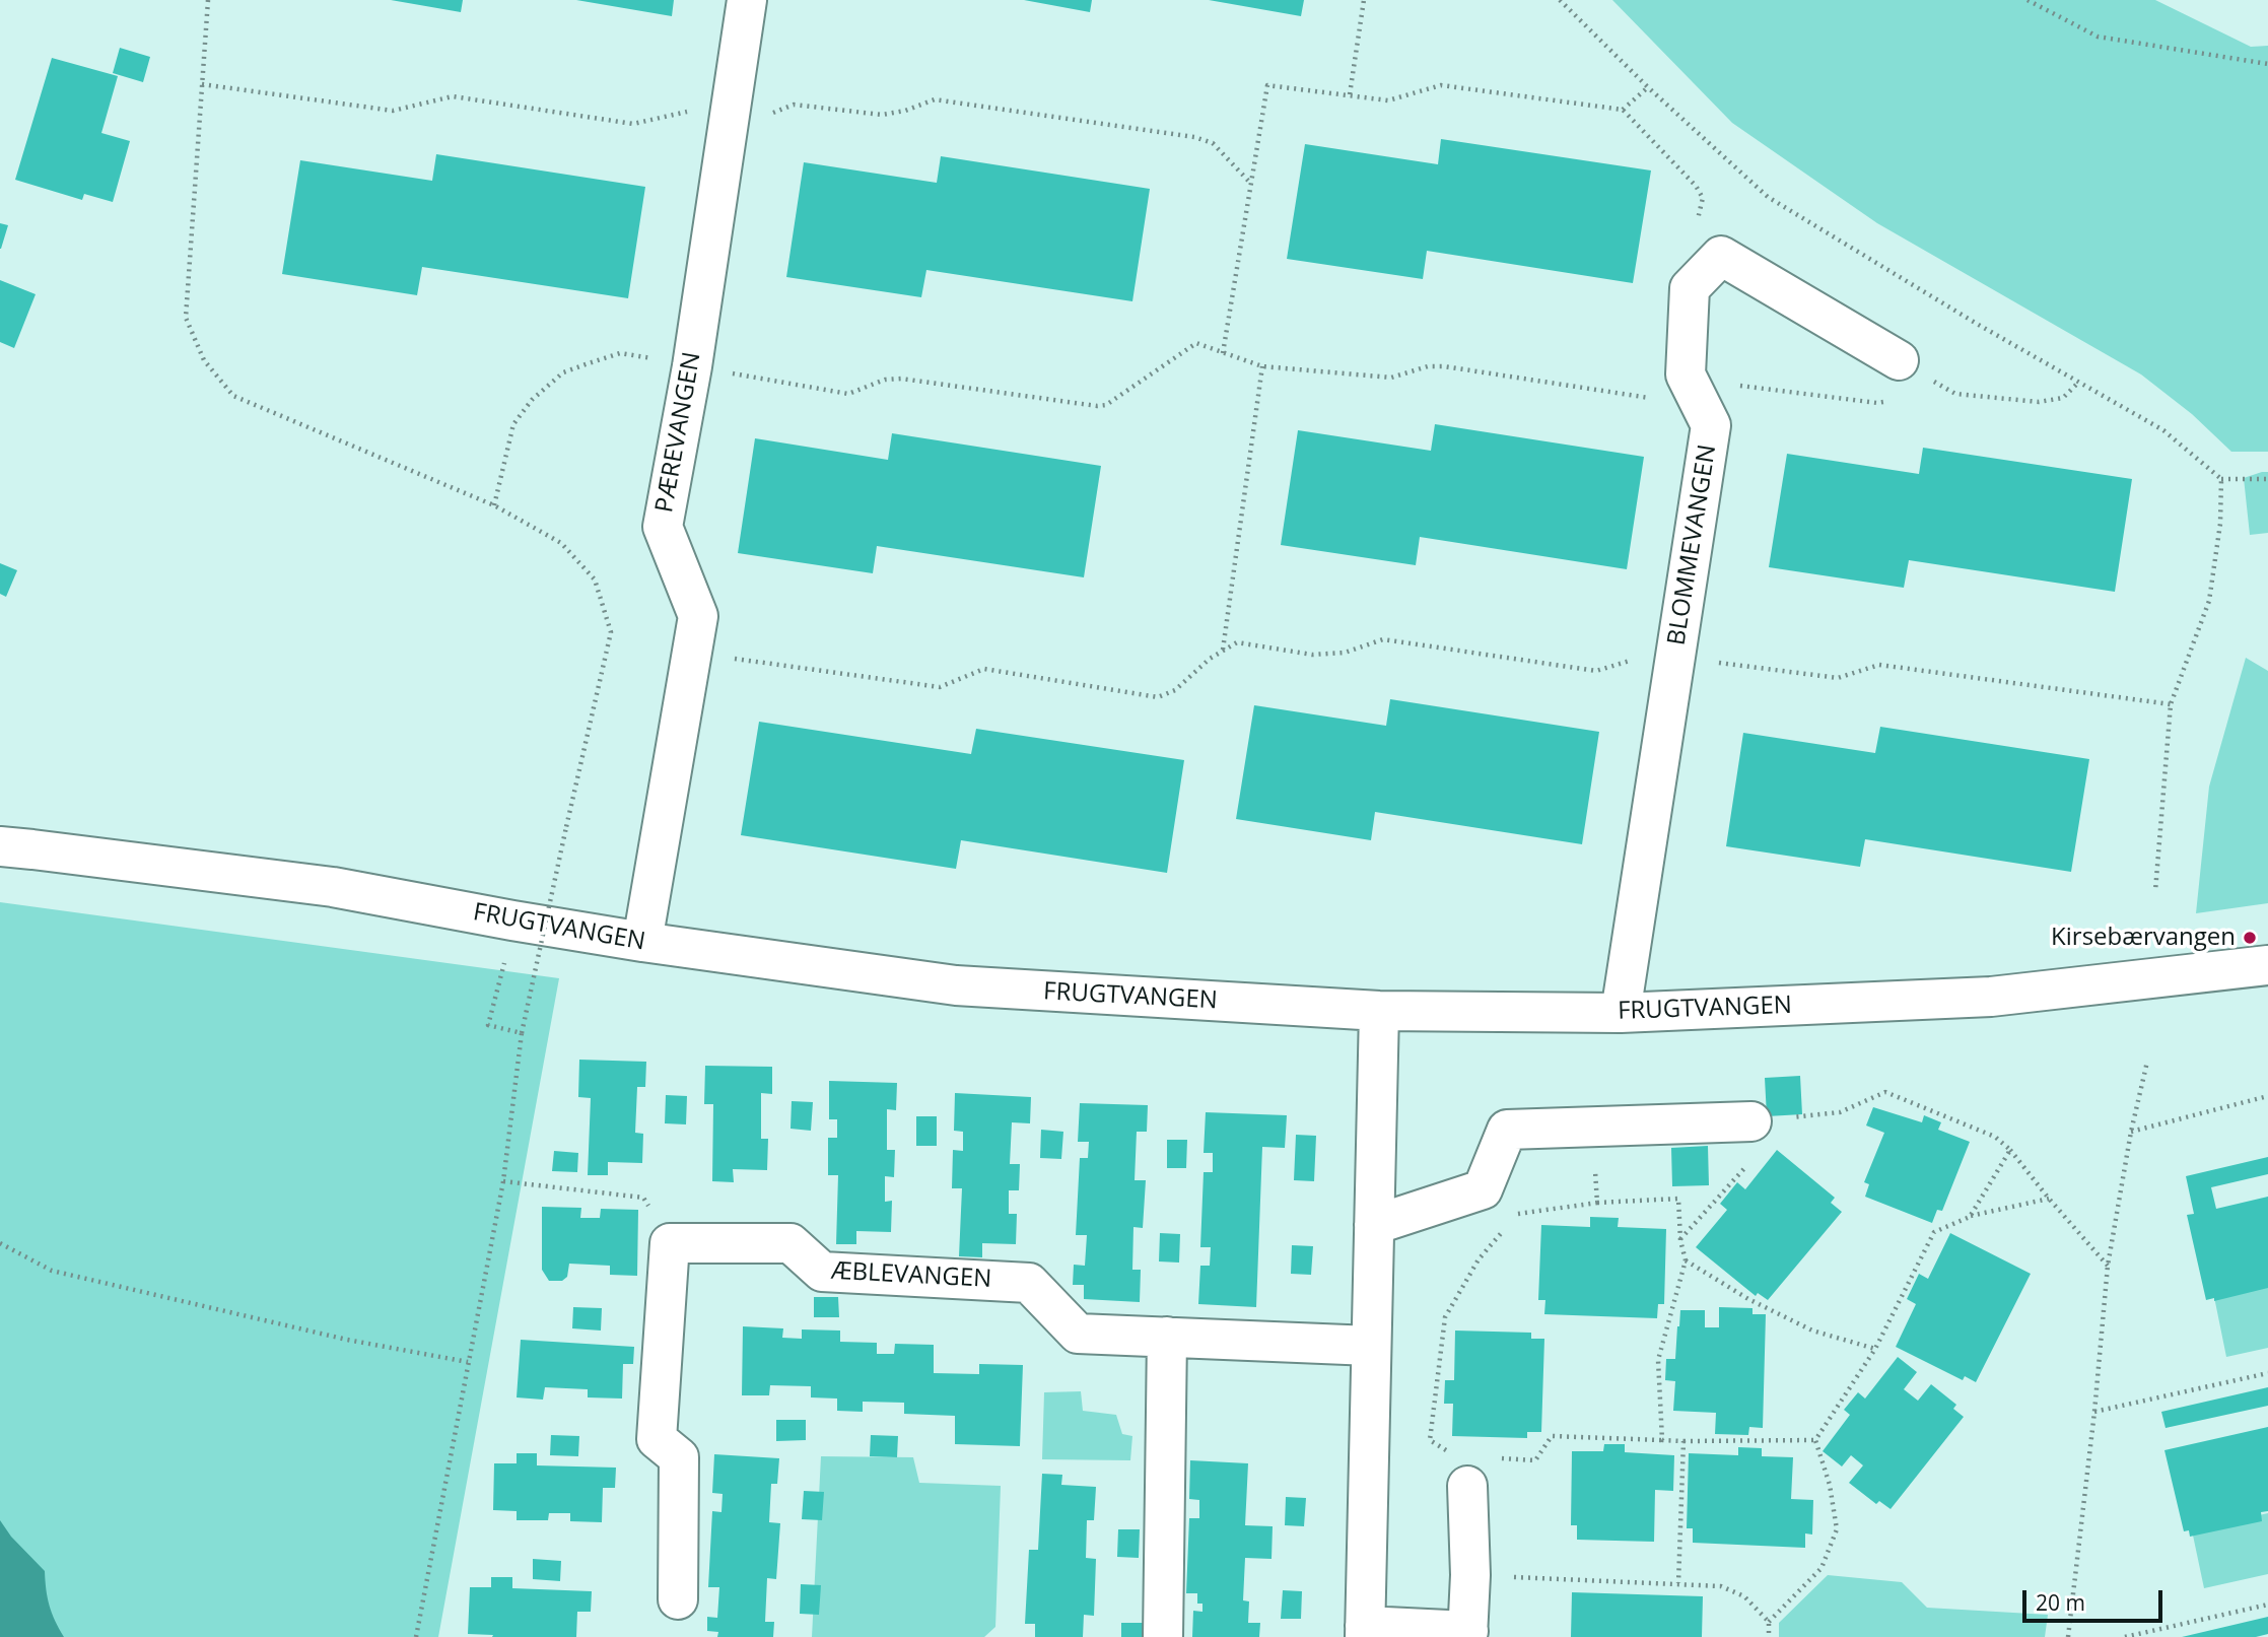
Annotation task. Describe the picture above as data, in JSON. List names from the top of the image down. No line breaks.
{"streets":{"street":["PÆREVANGEN","BLOMMEVANGEN","FRUGTVANGEN","ÆBLEVANGEN"]},"crossings":[["PÆREVANGEN","FRUGTVANGEN"],["BLOMMEVANGEN","FRUGTVANGEN"]],"places":["Kirsebærvangen"],"scale_bar":"20 m"}
